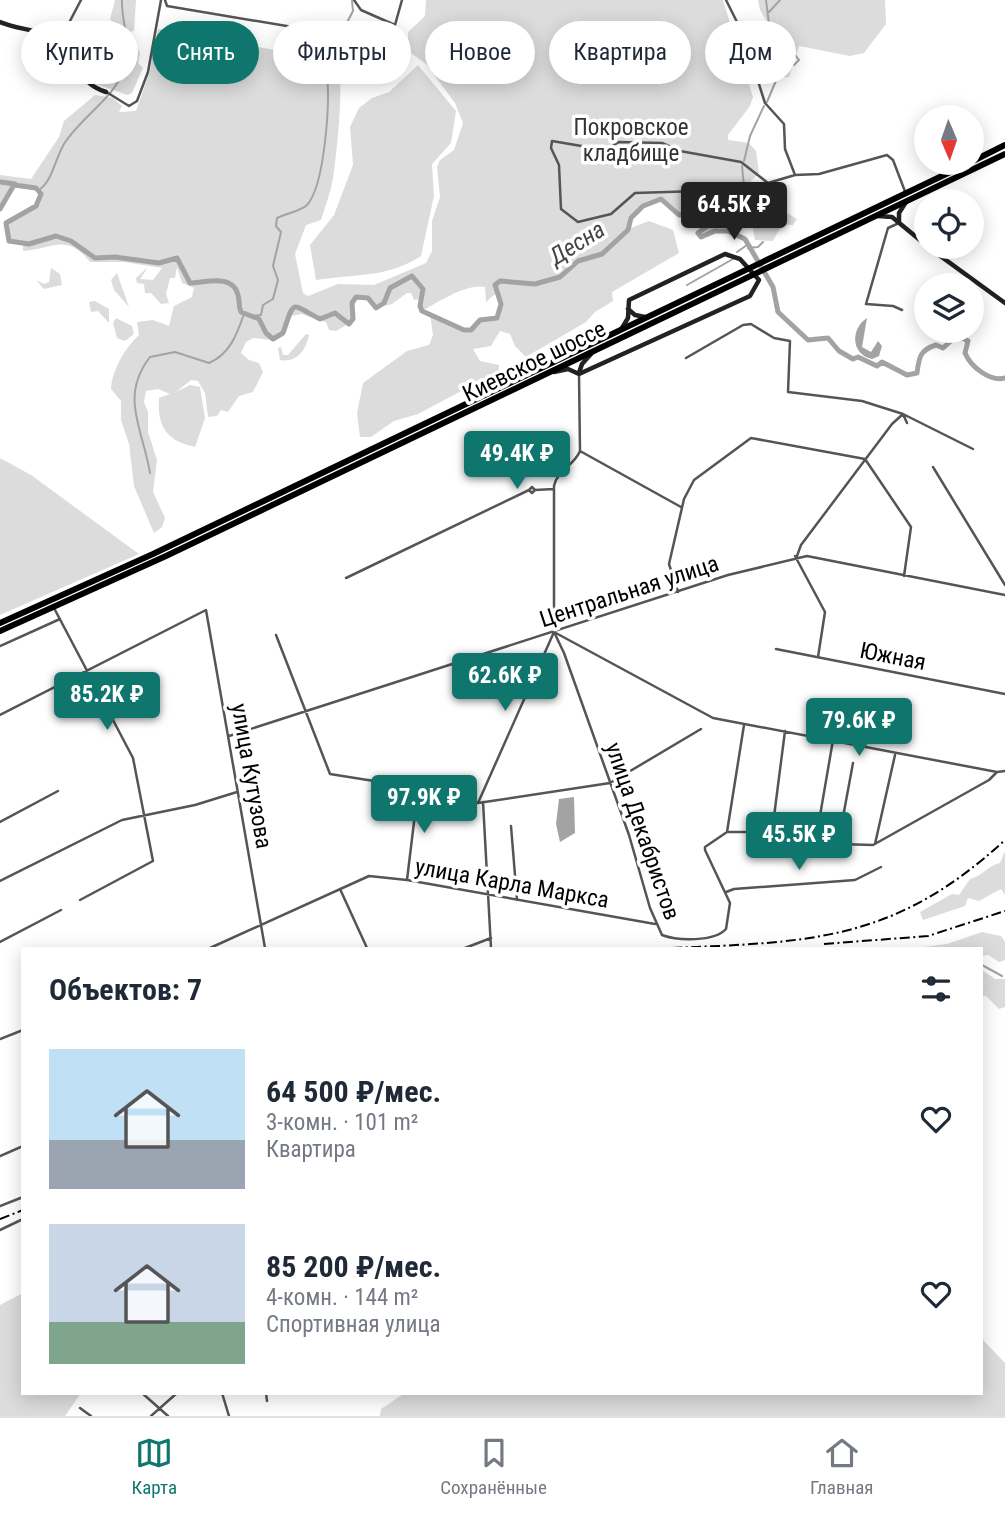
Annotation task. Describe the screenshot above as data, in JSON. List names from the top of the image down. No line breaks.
{"streets":{"highway":["Киевское шоссе"],"street":["Центральная улица","Южная","улица Кутузова","улица Декабристов","улица Карла Маркса"]},"crossings":[["Центральная улица","улица Кутузова"],["Центральная улица","улица Декабристов"],["улица Кутузова","улица Карла Маркса"],["улица Декабристов","улица Карла Маркса"]],"water":["Десна"],"parks":["Покровское кладбище"],"north":"bottom","page":{"chip":["Купить","Снять","Фильтры","Новое","Квартира","Дом"],"price":["64.5K ₽","49.4K ₽","62.6K ₽","85.2K ₽","79.6K ₽","97.9K ₽","45.5K ₽"],"heading":"Объектов: 7","list":[{"name":"64 500 ₽/мес.","note":"3-комн. · 101 m² · Квартира"},{"name":"85 200 ₽/мес.","note":"4-комн. · 144 m² · Спортивная улица"}],"tabs":["Карта","Сохранённые","Главная"]}}
